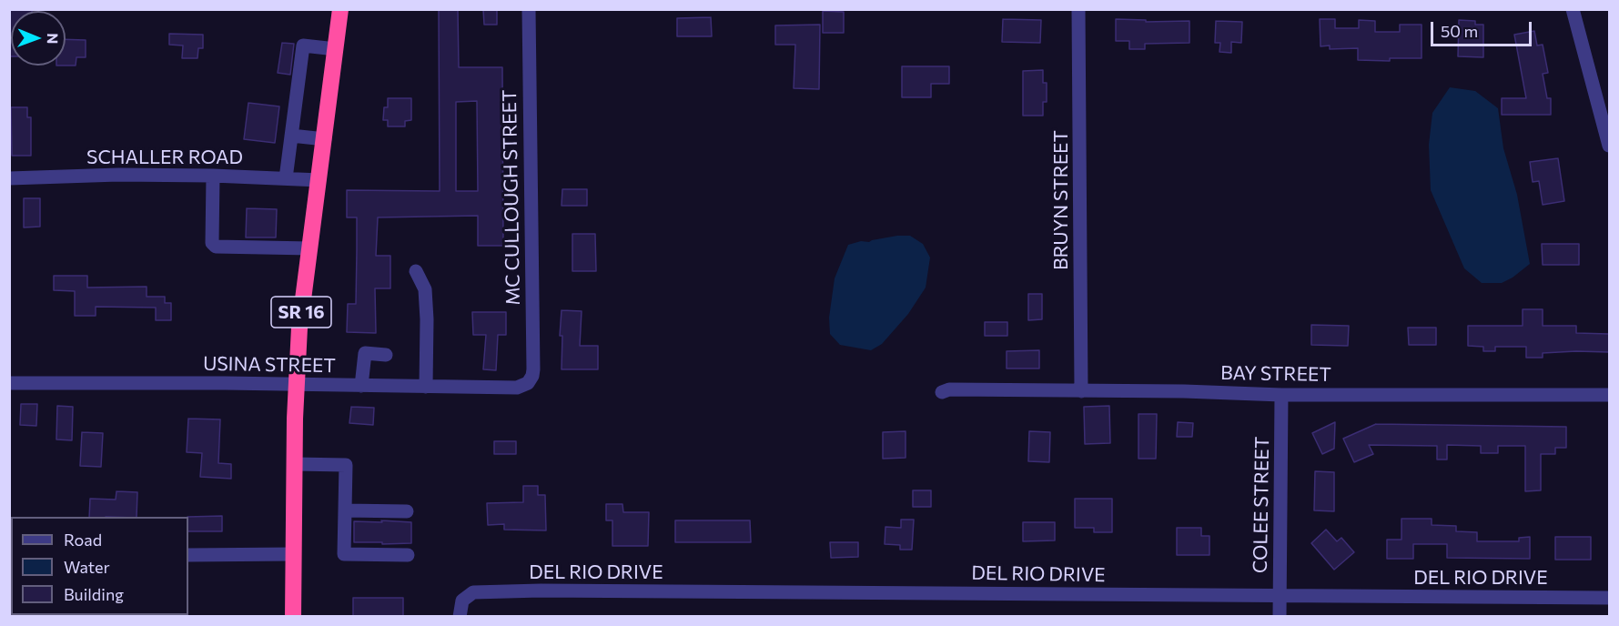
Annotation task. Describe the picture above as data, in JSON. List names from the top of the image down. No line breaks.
{"streets":{"highway":["SR 16"],"street":["SCHALLER ROAD","MC CULLOUGH STREET","BRUYN STREET","USINA STREET","BAY STREET","COLEE STREET","DEL RIO DRIVE"]},"crossings":[["SCHALLER ROAD","SR 16"],["MC CULLOUGH STREET","USINA STREET"],["BRUYN STREET","BAY STREET"],["SR 16","USINA STREET"],["BAY STREET","COLEE STREET"],["COLEE STREET","DEL RIO DRIVE"]],"legend":["Road","Water","Building"],"scale_bar":"50 m","north":"right"}
